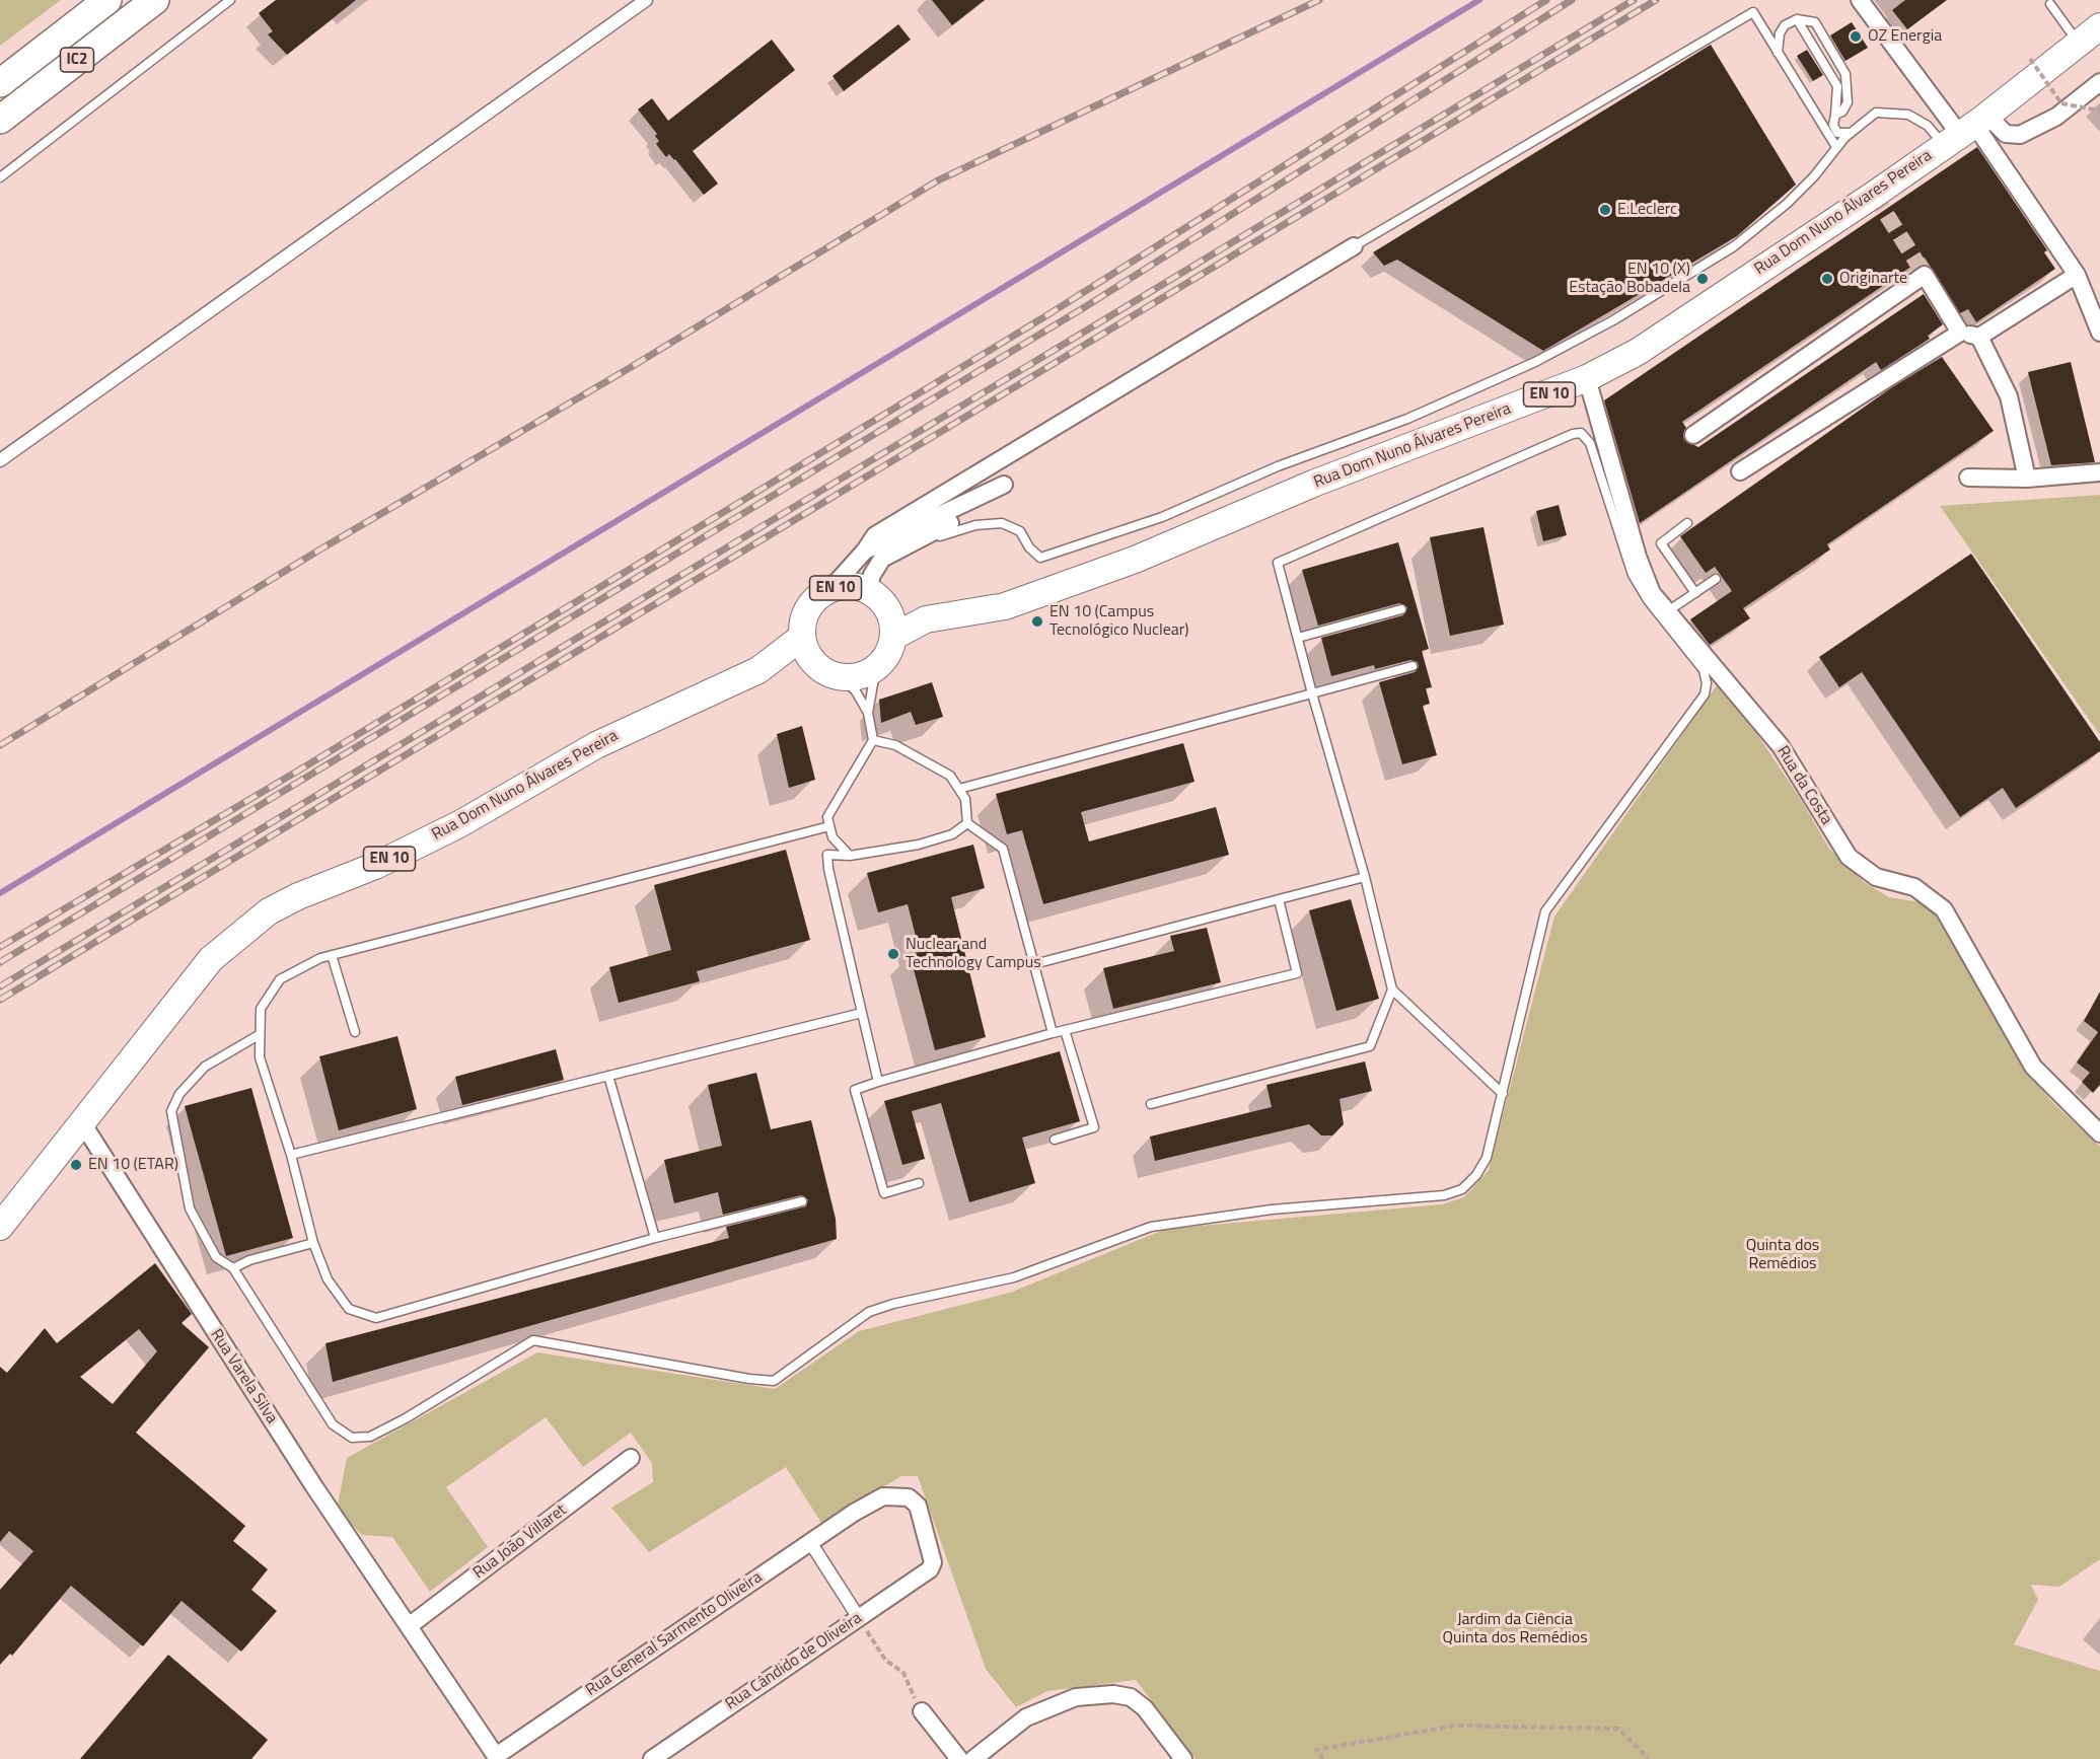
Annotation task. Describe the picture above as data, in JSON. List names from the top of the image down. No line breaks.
{"streets":{"highway":["IC2"],"main road":["Rua Dom Nuno Álvares Pereira","EN 10"],"street":["Rua da Costa","Rua Varela Silva","Rua João Villaret","Rua General Sarmento Oliveira","Rua Cândido de Oliveira"]},"crossings":[["Rua Dom Nuno Álvares Pereira","EN 10"],["Rua Dom Nuno Álvares Pereira","Rua da Costa"],["Rua Dom Nuno Álvares Pereira","Rua Varela Silva"],["EN 10","Rua Varela Silva"],["Rua Varela Silva","Rua João Villaret"],["Rua Varela Silva","Rua General Sarmento Oliveira"],["Rua General Sarmento Oliveira","Rua Cândido de Oliveira"]],"parks":["Quinta dos Remédios","Jardim da Ciência Quinta dos Remédios"],"places":["OZ Energia","E.Leclerc","EN 10 (X) Estação Bobadela","Originarte","EN 10 (Campus Tecnológico Nuclear)","Nuclear and Technology Campus","EN 10 (ETAR)"]}
